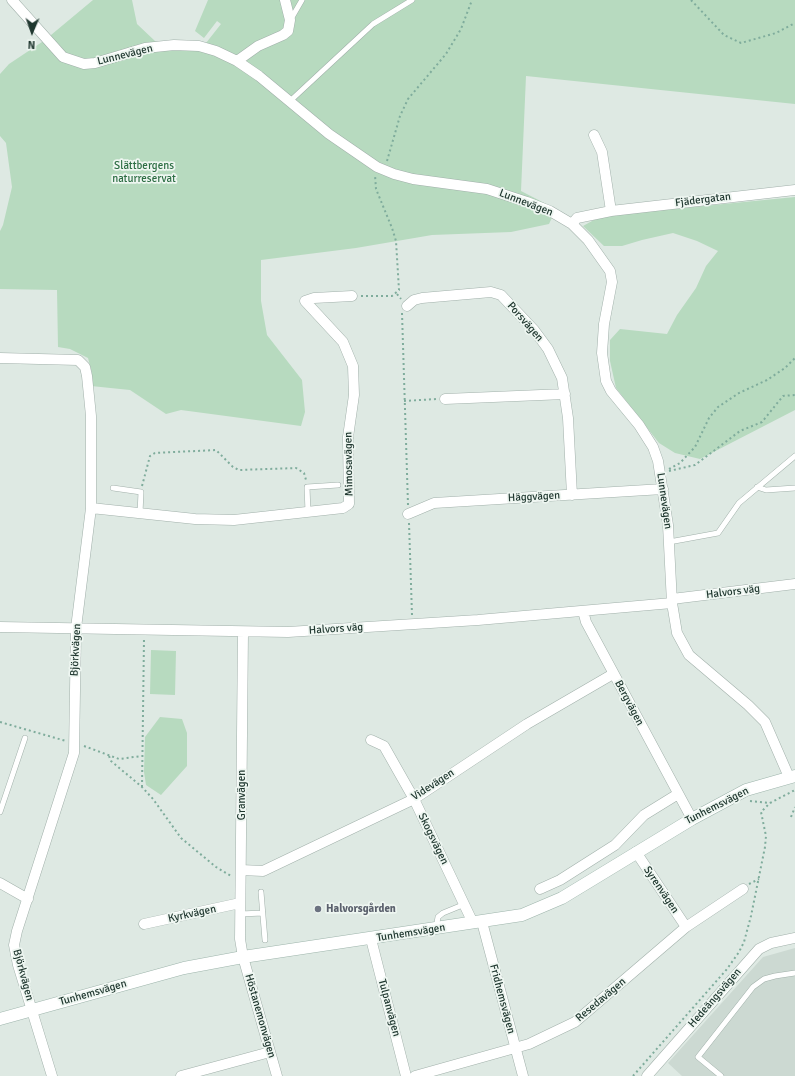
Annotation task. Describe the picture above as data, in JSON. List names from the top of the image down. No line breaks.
{"streets":{"street":["Lunnevägen","Fjädergatan","Porsvägen","Mimosavägen","Häggvägen","Halvors väg","Björkvägen","Bergvägen","Videvägen","Granvägen","Tunhemsvägen","Skogsvägen","Syrenvägen","Kyrkvägen","Hedeängsvägen","Fridhemsvägen","Resedavägen","Tulpanvägen","Höstanemonvägen"]},"crossings":[["Lunnevägen","Fjädergatan"],["Lunnevägen","Häggvägen"],["Lunnevägen","Halvors väg"],["Lunnevägen","Tunhemsvägen"],["Porsvägen","Häggvägen"],["Mimosavägen","Björkvägen"],["Halvors väg","Björkvägen"],["Halvors väg","Bergvägen"],["Halvors väg","Granvägen"],["Björkvägen","Tunhemsvägen"],["Bergvägen","Videvägen"],["Bergvägen","Tunhemsvägen"],["Videvägen","Granvägen"],["Videvägen","Skogsvägen"],["Granvägen","Tunhemsvägen"],["Granvägen","Kyrkvägen"],["Granvägen","Höstanemonvägen"],["Tunhemsvägen","Skogsvägen"],["Tunhemsvägen","Syrenvägen"],["Tunhemsvägen","Fridhemsvägen"],["Tunhemsvägen","Tulpanvägen"],["Tunhemsvägen","Höstanemonvägen"],["Skogsvägen","Fridhemsvägen"],["Syrenvägen","Resedavägen"],["Fridhemsvägen","Resedavägen"]],"parks":["Slättbergens naturreservat"],"places":["Halvorsgården"],"north":"bottom"}
